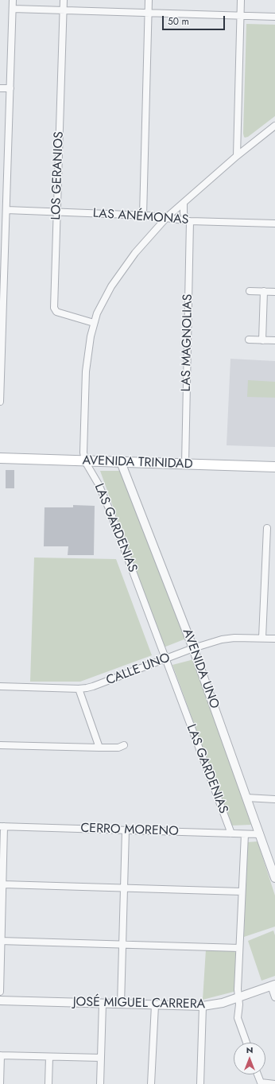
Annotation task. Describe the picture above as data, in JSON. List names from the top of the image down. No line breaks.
{"streets":{"main road":["AVENIDA TRINIDAD"],"street":["LOS GERANIOS","LAS ANÉMONAS","LAS MAGNOLIAS","LAS GARDENIAS","AVENIDA UNO","CALLE UNO","CERRO MORENO","JOSÉ MIGUEL CARRERA"]},"crossings":[["LOS GERANIOS","LAS ANÉMONAS"],["LOS GERANIOS","LAS GARDENIAS"],["LAS ANÉMONAS","LAS MAGNOLIAS"],["LAS ANÉMONAS","LAS GARDENIAS"],["LAS MAGNOLIAS","AVENIDA TRINIDAD"],["AVENIDA TRINIDAD","LAS GARDENIAS"],["AVENIDA TRINIDAD","AVENIDA UNO"],["LAS GARDENIAS","CALLE UNO"],["LAS GARDENIAS","CERRO MORENO"],["AVENIDA UNO","CALLE UNO"],["AVENIDA UNO","CERRO MORENO"]],"scale_bar":"50 m","north":"top"}
